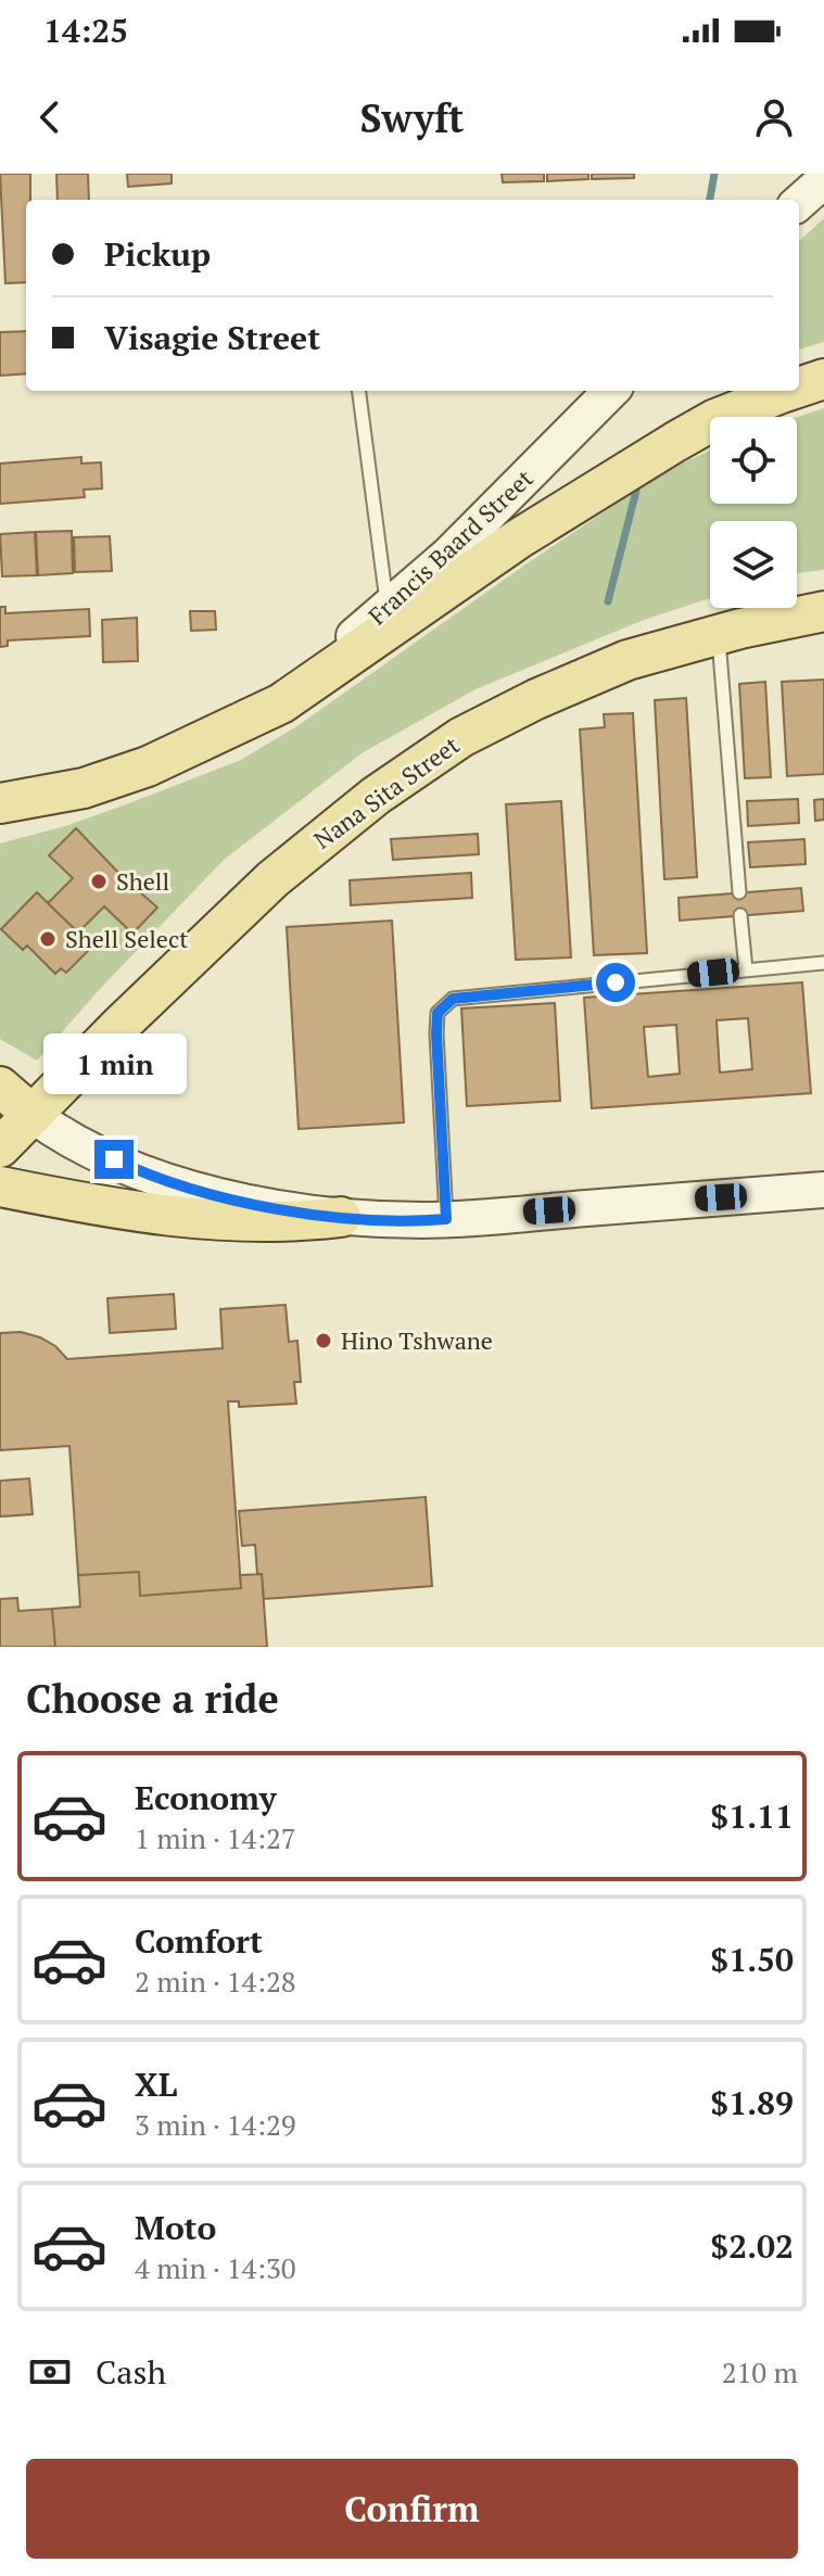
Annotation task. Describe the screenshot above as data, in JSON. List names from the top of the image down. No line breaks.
{"streets":{"main road":["Nana Sita Street"],"street":["Francis Baard Street"]},"places":["Shell","Shell Select","Hino Tshwane"],"page":{"status":"14:25","header":"Swyft","banner":["Pickup","Visagie Street"],"bubble":"1 min","heading":"Choose a ride","list":[{"name":"Economy","note":"1 min · 14:27","value":"$1.11"},{"name":"Comfort","note":"2 min · 14:28","value":"$1.50"},{"name":"XL","note":"3 min · 14:29","value":"$1.89"},{"name":"Moto","note":"4 min · 14:30","value":"$2.02"}],"pay":["Cash","210 m"],"buttons":"Confirm"}}
